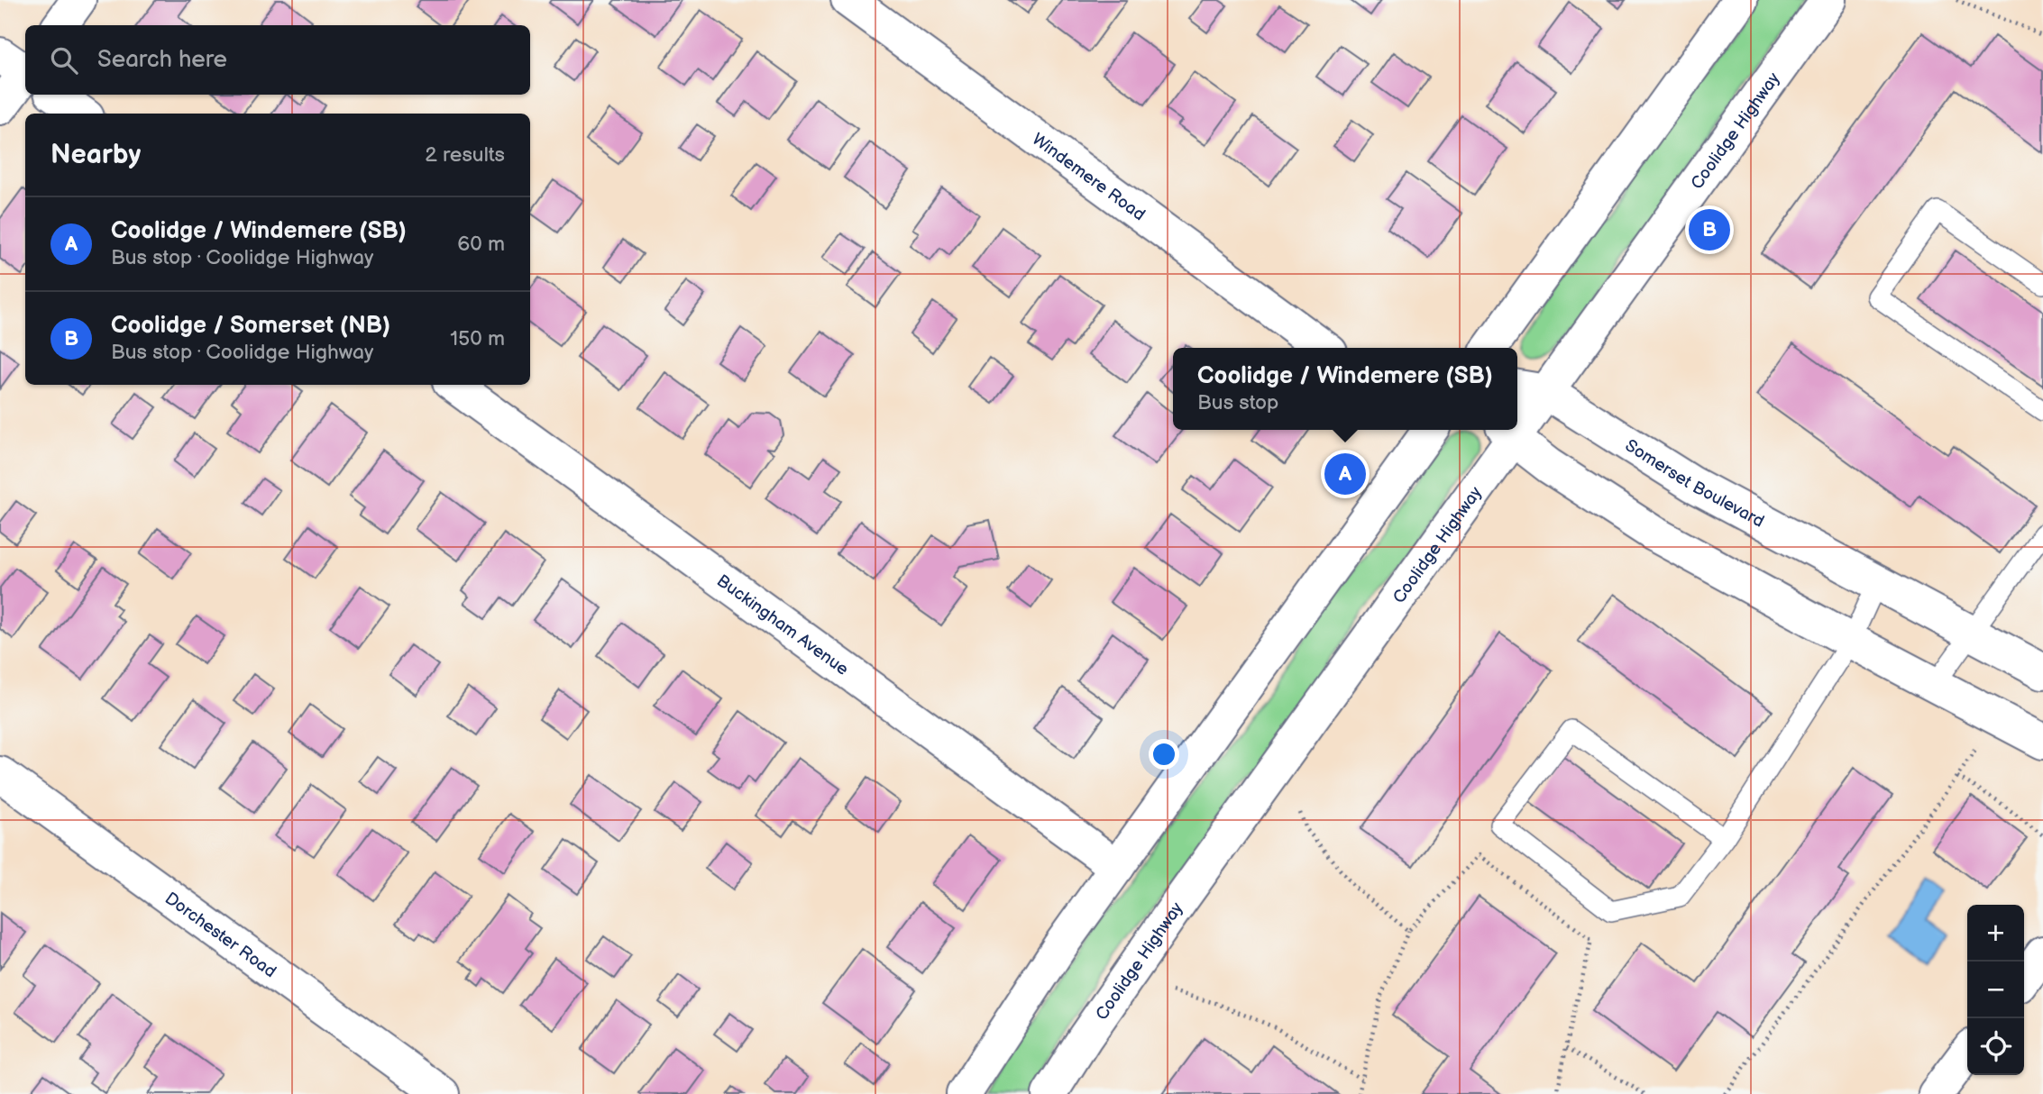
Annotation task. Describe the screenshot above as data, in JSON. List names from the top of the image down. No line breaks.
{"streets":{"street":["Coolidge Highway","Windemere Road","Somerset Boulevard","Buckingham Avenue","Dorchester Road"]},"crossings":[["Coolidge Highway","Somerset Boulevard"]],"page":{"search":"Search here","heading":["Nearby","2 results"],"list":[{"mark":"A","name":"Coolidge / Windemere (SB)","note":"Bus stop · Coolidge Highway","value":"60 m"},{"mark":"B","name":"Coolidge / Somerset (NB)","note":"Bus stop · Coolidge Highway","value":"150 m"}],"pins":["B","A"],"popup":["Coolidge / Windemere (SB)","Bus stop"],"map_buttons":["+","−"]}}
